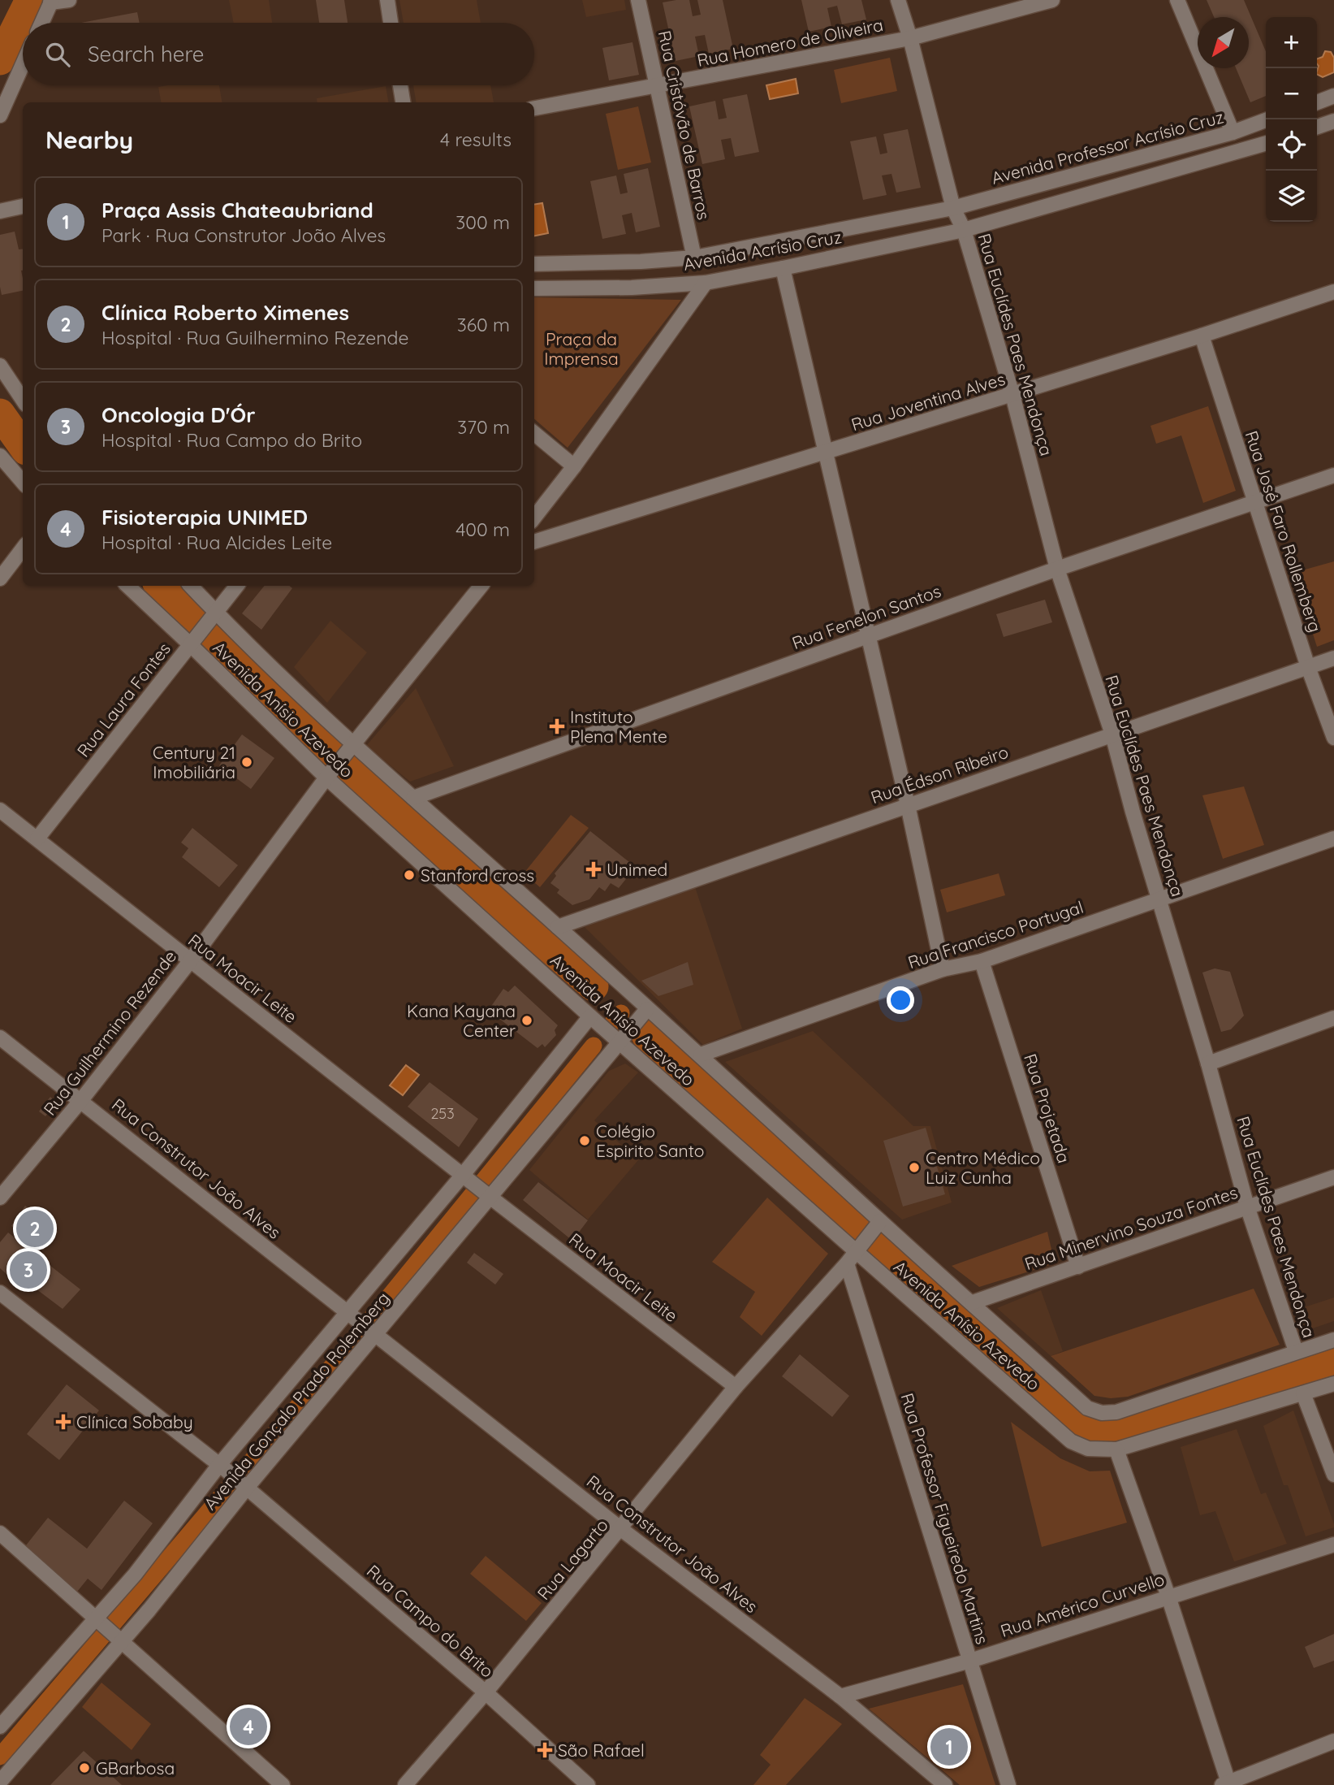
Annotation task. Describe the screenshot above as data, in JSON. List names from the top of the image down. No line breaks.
{"streets":{"street":["Rua Homero de Oliveira","Rua Cristóvão de Barros","Avenida Professor Acrísio Cruz","Avenida Acrísio Cruz","Rua Euclídes Paes Mendonça","Rua Joventina Alves","Rua José Faro Rollemberg","Rua Fenelon Santos","Rua Laura Fontes","Avenida Anísio Azevedo","Rua Édson Ribeiro","Rua Francisco Portugal","Rua Moacir Leite","Rua Guilhermino Rezende","Rua Projetada","Rua Construtor João Alves","Rua Minervino Souza Fontes","Avenida Gonçalo Prado Rolemberg","Rua Professor Figueiredo Martins","Rua Lagarto","Rua Américo Curvello","Rua Campo do Brito"]},"crossings":[["Rua Homero de Oliveira","Rua Cristóvão de Barros"],["Rua Homero de Oliveira","Rua Euclídes Paes Mendonça"],["Rua Cristóvão de Barros","Avenida Acrísio Cruz"],["Avenida Professor Acrísio Cruz","Avenida Acrísio Cruz"],["Avenida Professor Acrísio Cruz","Rua Euclídes Paes Mendonça"],["Avenida Acrísio Cruz","Rua Euclídes Paes Mendonça"],["Rua Euclídes Paes Mendonça","Rua Joventina Alves"],["Rua Euclídes Paes Mendonça","Rua Fenelon Santos"],["Rua Euclídes Paes Mendonça","Avenida Anísio Azevedo"],["Rua Euclídes Paes Mendonça","Rua Édson Ribeiro"],["Rua Euclídes Paes Mendonça","Rua Francisco Portugal"],["Rua Euclídes Paes Mendonça","Rua Minervino Souza Fontes"],["Rua Joventina Alves","Rua José Faro Rollemberg"],["Rua José Faro Rollemberg","Rua Fenelon Santos"],["Rua José Faro Rollemberg","Rua Édson Ribeiro"],["Rua Fenelon Santos","Avenida Anísio Azevedo"],["Rua Laura Fontes","Avenida Anísio Azevedo"],["Rua Laura Fontes","Rua Moacir Leite"],["Avenida Anísio Azevedo","Rua Édson Ribeiro"],["Avenida Anísio Azevedo","Rua Francisco Portugal"],["Avenida Anísio Azevedo","Rua Guilhermino Rezende"],["Avenida Anísio Azevedo","Rua Minervino Souza Fontes"],["Avenida Anísio Azevedo","Avenida Gonçalo Prado Rolemberg"],["Avenida Anísio Azevedo","Rua Professor Figueiredo Martins"],["Avenida Anísio Azevedo","Rua Lagarto"],["Rua Francisco Portugal","Rua Projetada"],["Rua Moacir Leite","Rua Guilhermino Rezende"],["Rua Moacir Leite","Avenida Gonçalo Prado Rolemberg"],["Rua Moacir Leite","Rua Lagarto"],["Rua Guilhermino Rezende","Rua Construtor João Alves"],["Rua Projetada","Rua Minervino Souza Fontes"],["Rua Construtor João Alves","Avenida Gonçalo Prado Rolemberg"],["Rua Construtor João Alves","Rua Lagarto"],["Rua Construtor João Alves","Rua Américo Curvello"],["Avenida Gonçalo Prado Rolemberg","Rua Campo do Brito"],["Rua Professor Figueiredo Martins","Rua Lagarto"],["Rua Professor Figueiredo Martins","Rua Américo Curvello"],["Rua Lagarto","Rua Campo do Brito"]],"parks":["Praça da Imprensa"],"places":{"health":["Instituto Plena Mente","Unimed","Clínica Sobaby","São Rafael"],"other":["Century 21 Imobiliária","Stanford cross","Kana Kayana Center","Colégio Espirito Santo","Centro Médico Luiz Cunha","GBarbosa"]},"house_numbers":["253"],"north":"bottom left","page":{"map_buttons":["+","−"],"search":"Search here","heading":["Nearby","4 results"],"list":[{"mark":"1","name":"Praça Assis Chateaubriand","note":"Park · Rua Construtor João Alves","value":"300 m"},{"mark":"2","name":"Clínica Roberto Ximenes","note":"Hospital · Rua Guilhermino Rezende","value":"360 m"},{"mark":"3","name":"Oncologia D'Ór","note":"Hospital · Rua Campo do Brito","value":"370 m"},{"mark":"4","name":"Fisioterapia UNIMED","note":"Hospital · Rua Alcides Leite","value":"400 m"}],"pins":["2","3","4","1"]}}
